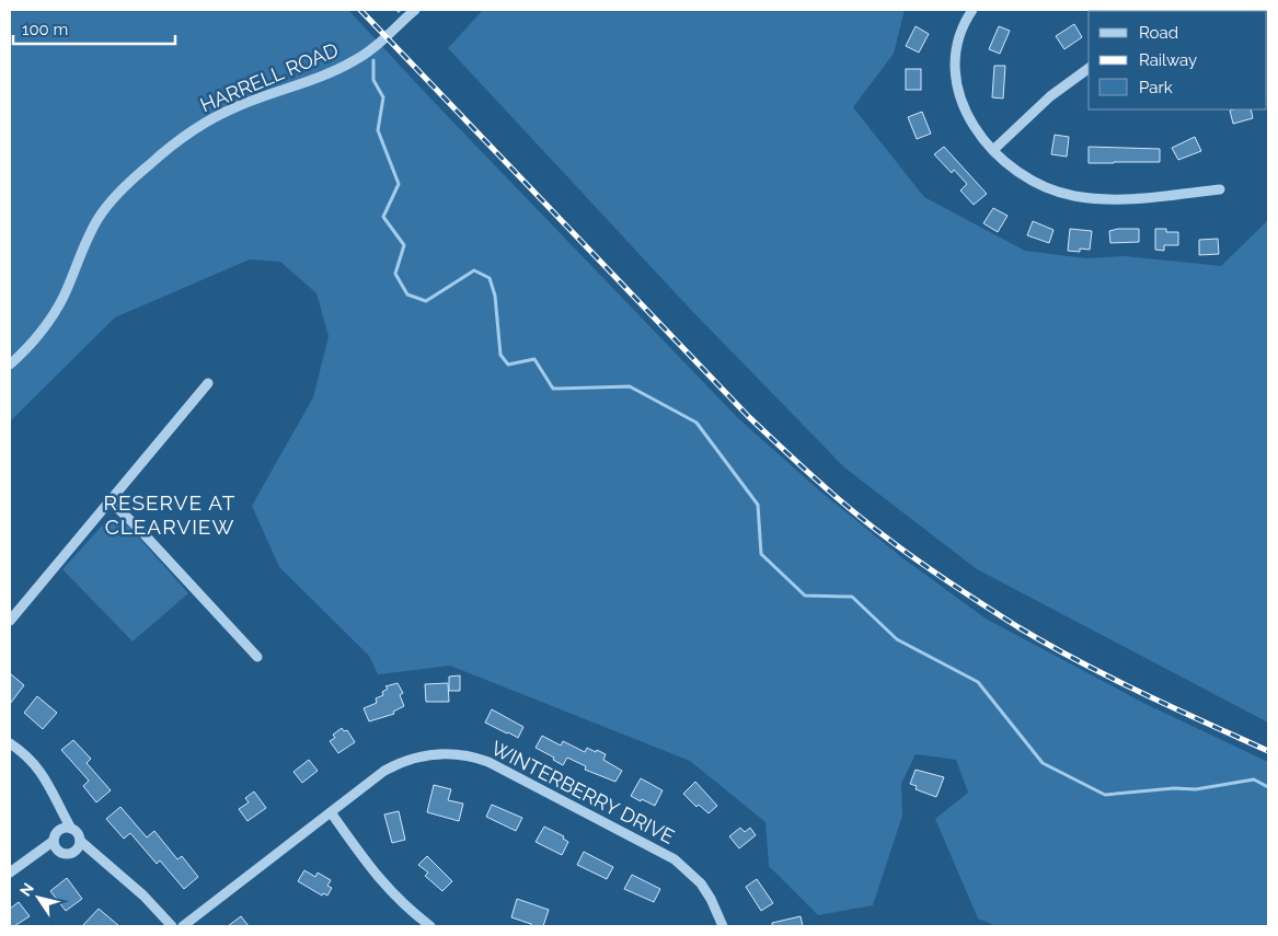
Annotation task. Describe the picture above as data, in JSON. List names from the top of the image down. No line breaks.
{"streets":{"street":["HARRELL ROAD","WINTERBERRY DRIVE"]},"districts":["RESERVE AT CLEARVIEW"],"legend":["Road","Railway","Park"],"scale_bar":"100 m","north":"top left"}
